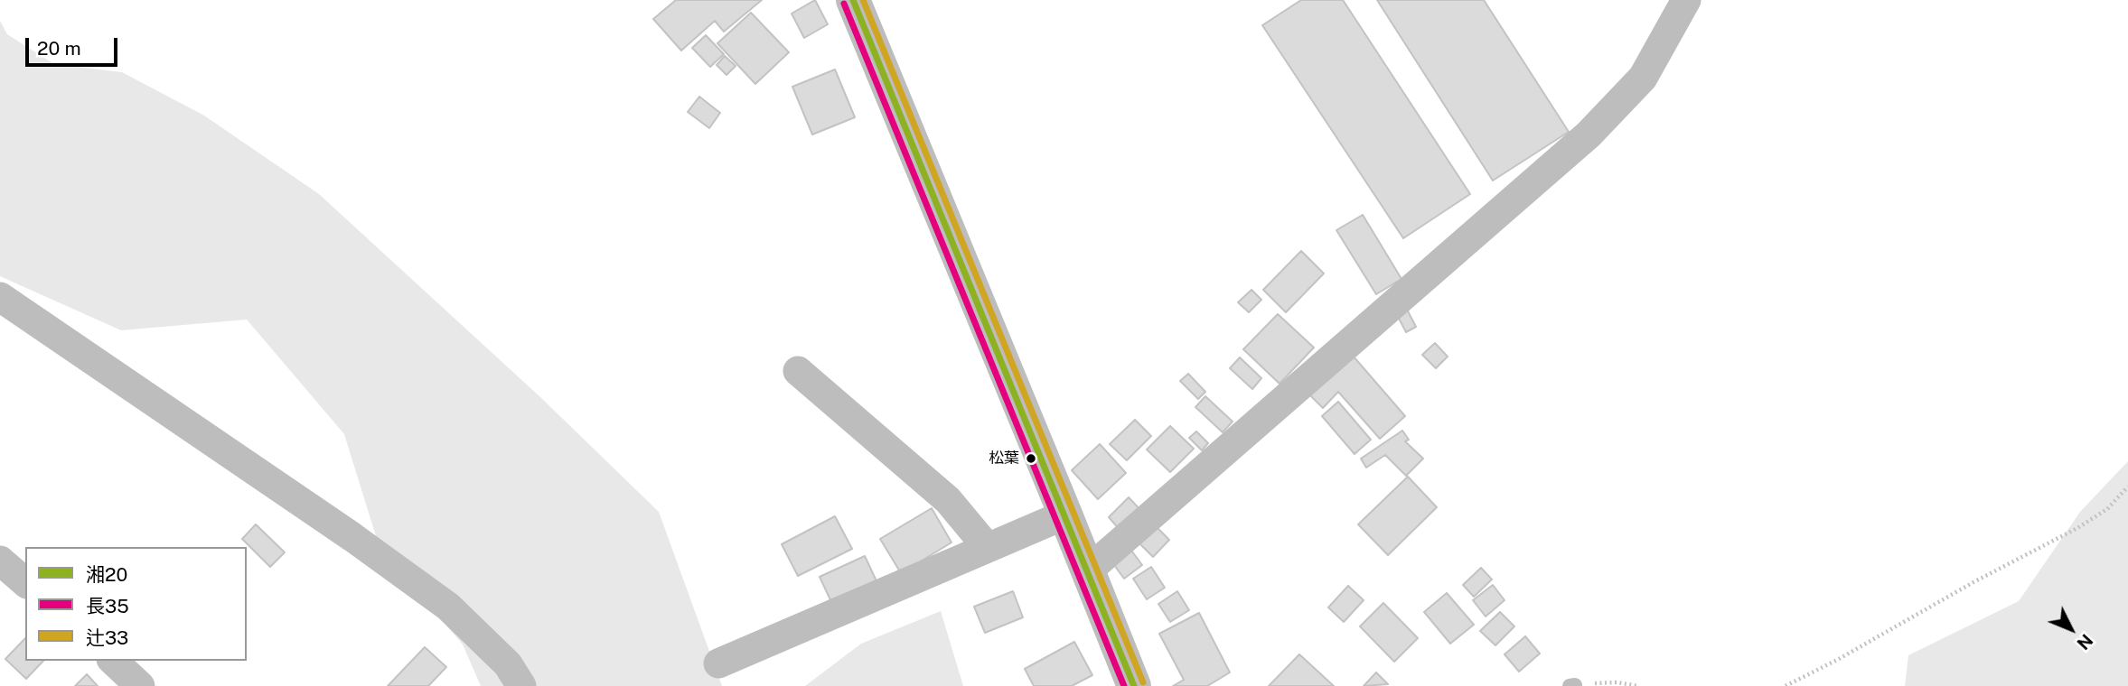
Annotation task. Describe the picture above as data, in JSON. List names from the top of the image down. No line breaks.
{"places":["松葉"],"lines":["transit line 湘20","transit line 辻33","transit line 長35"],"legend":["湘20","長35","辻33"],"scale_bar":"20 m","north":"bottom right"}
